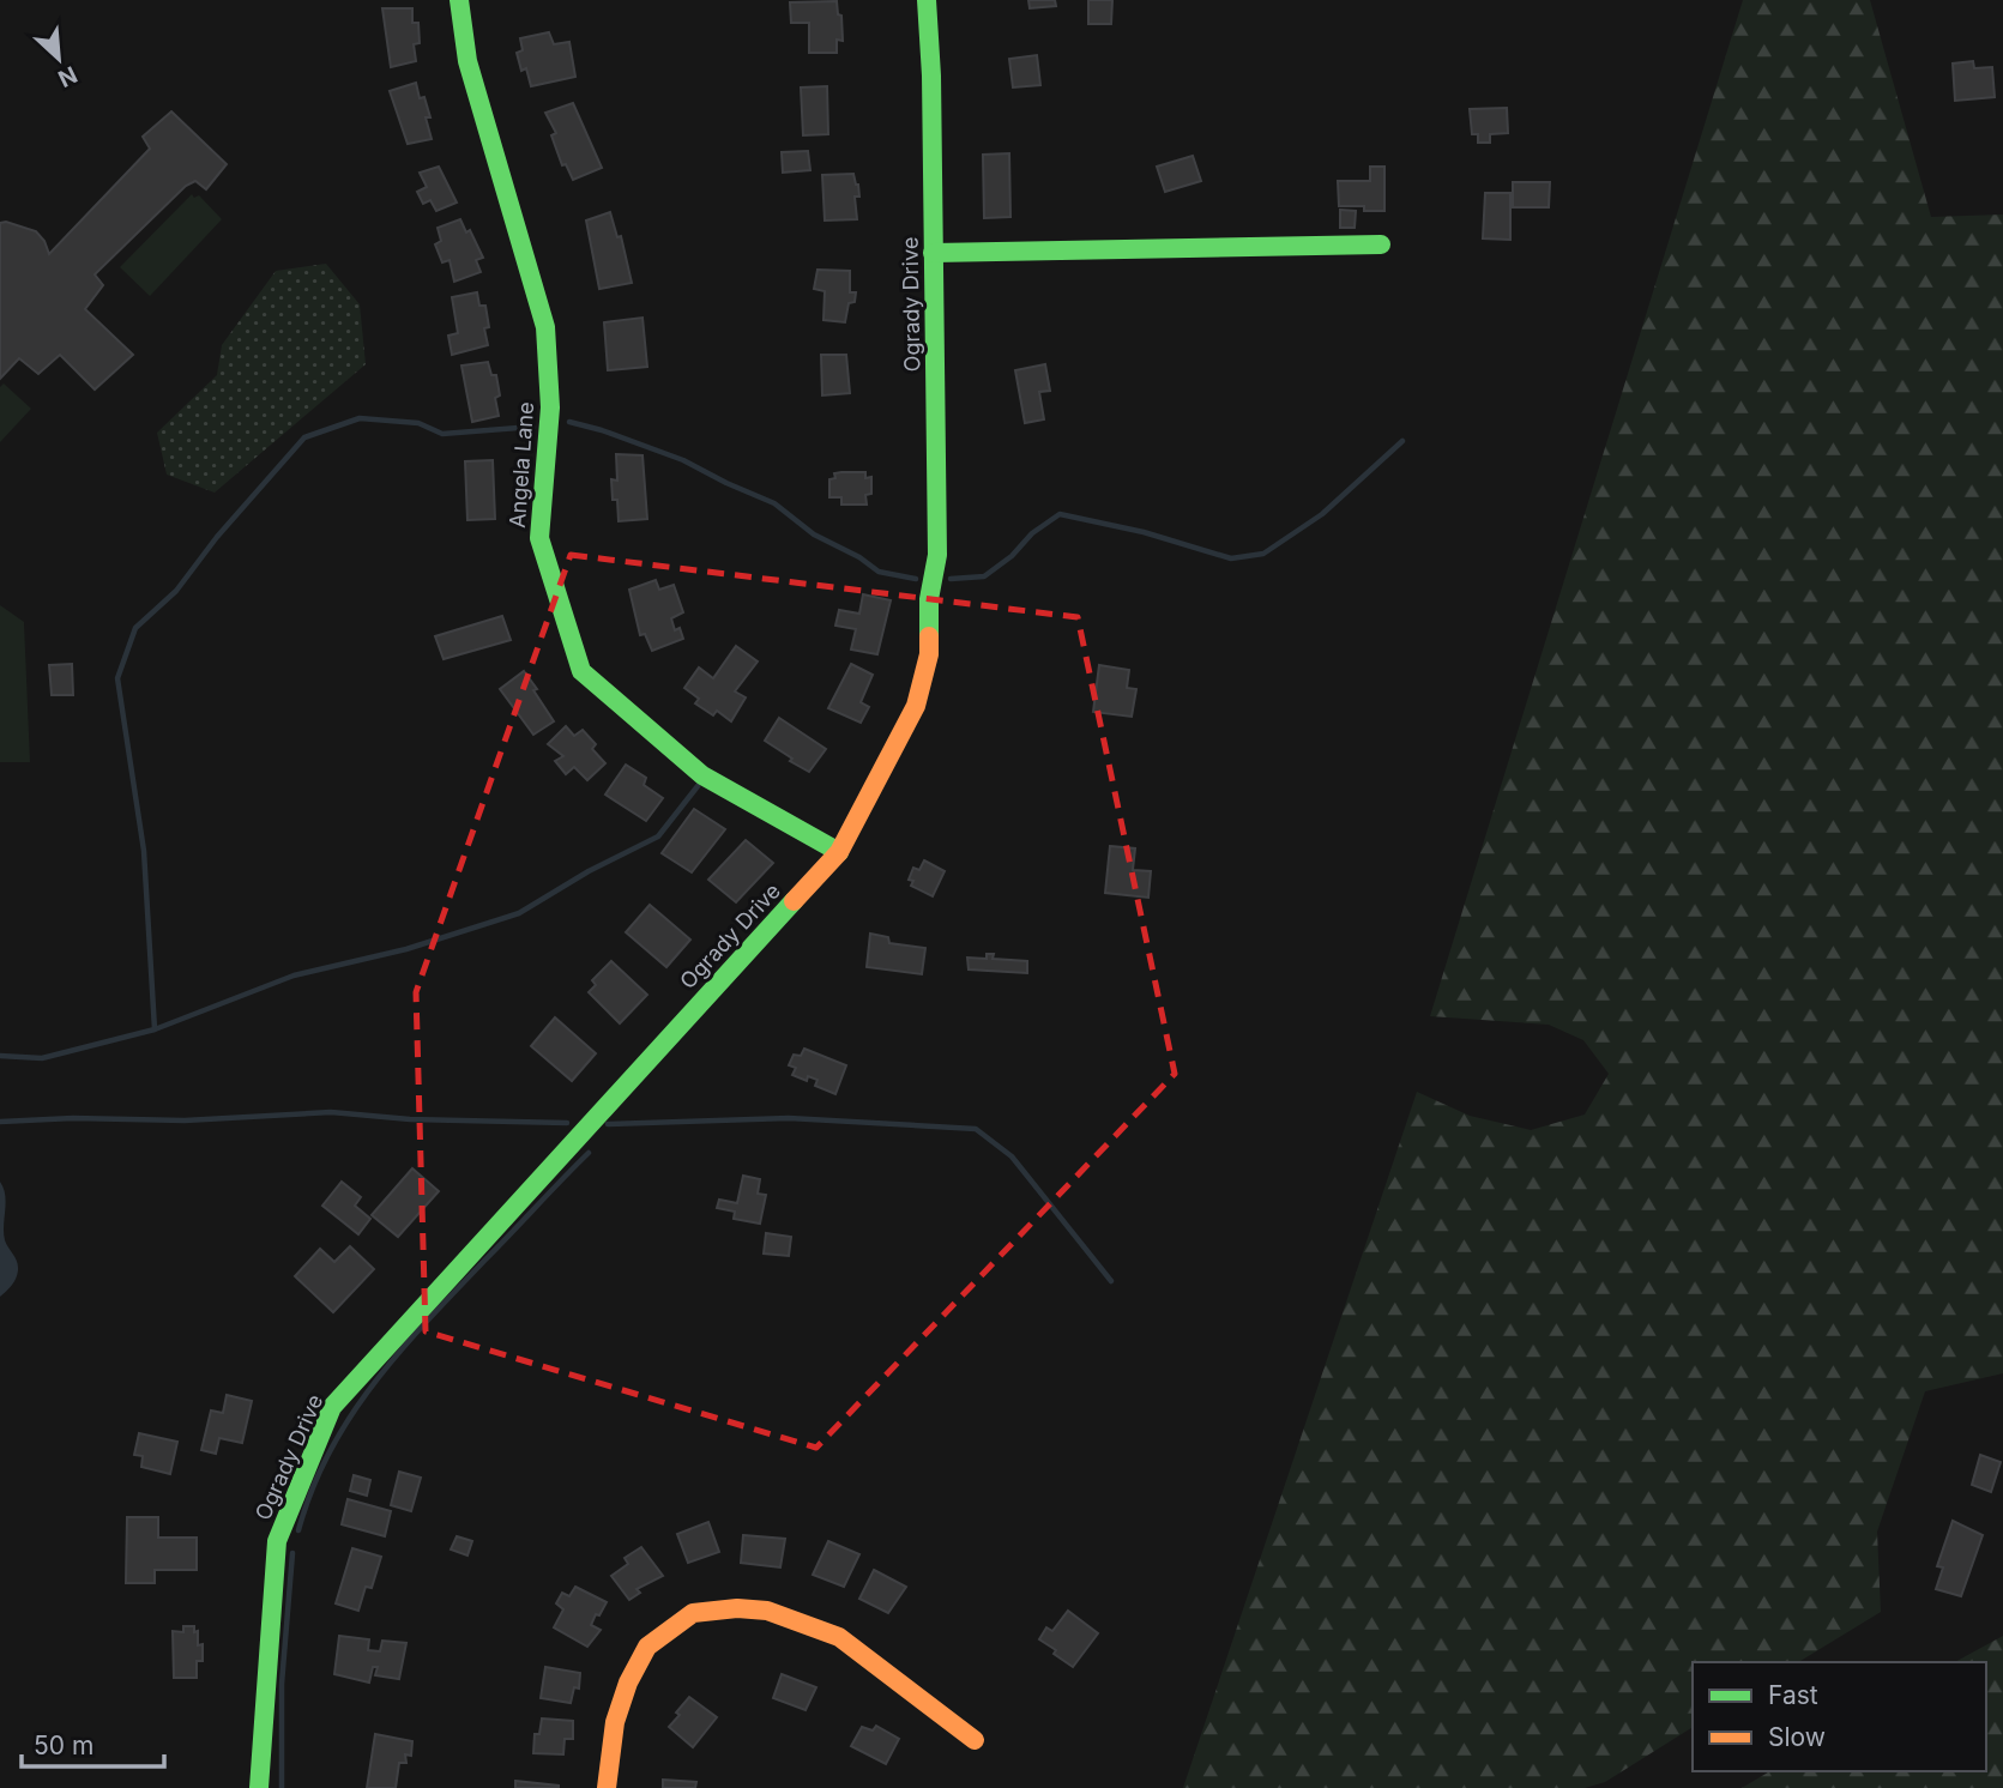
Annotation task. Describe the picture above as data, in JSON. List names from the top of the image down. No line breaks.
{"streets":{"street":["Ogrady Drive","Angela Lane"]},"crossings":[["Ogrady Drive","Angela Lane"]],"legend":["Fast","Slow"],"scale_bar":"50 m","north":"bottom right"}
